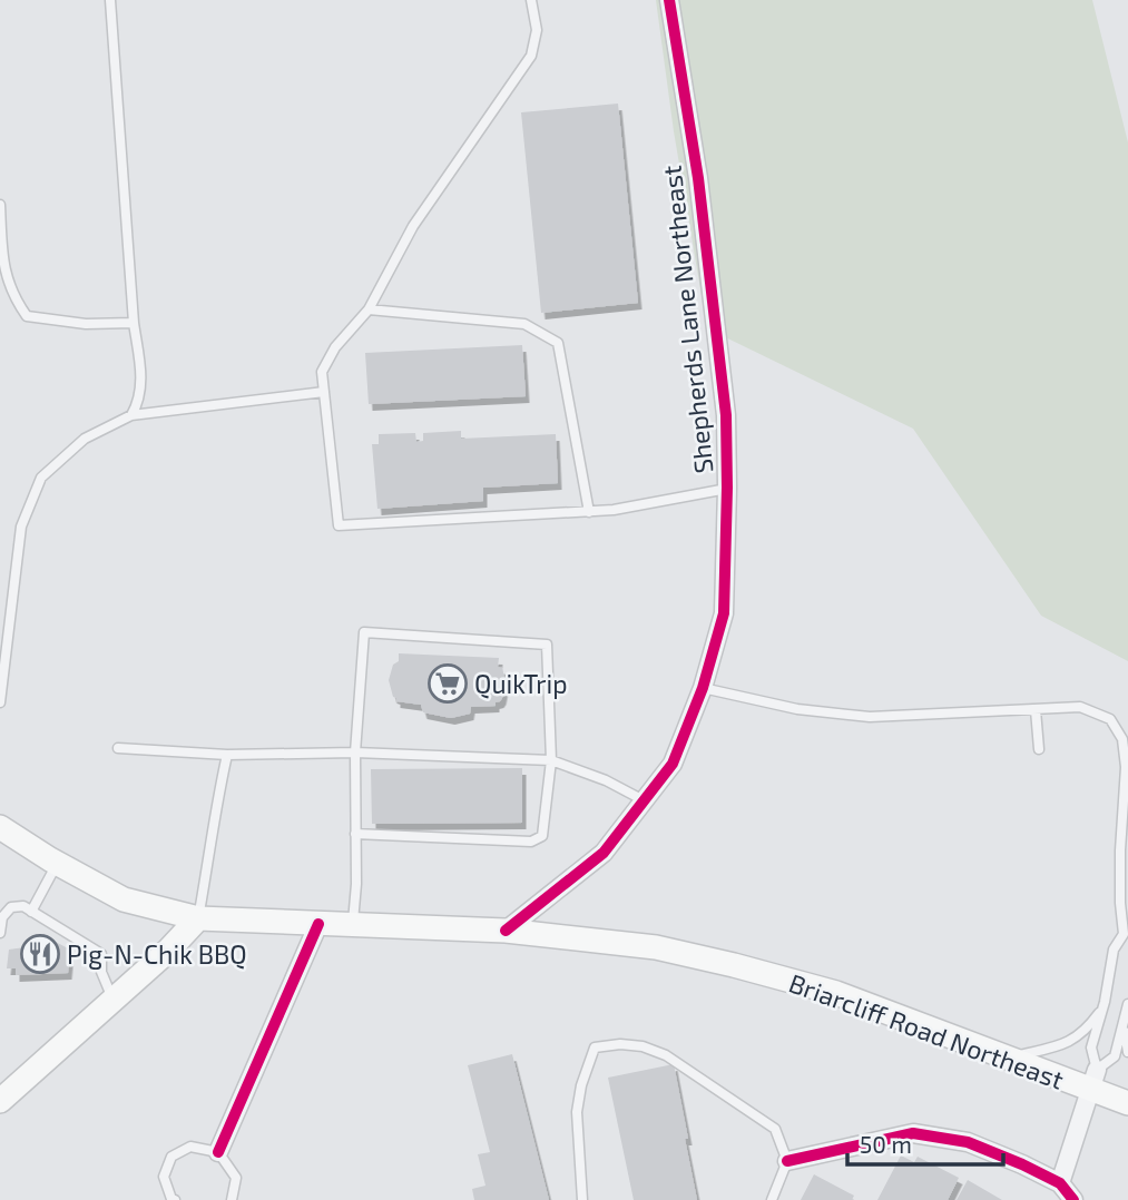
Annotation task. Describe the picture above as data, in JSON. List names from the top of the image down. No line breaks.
{"streets":{"main road":["Briarcliff Road Northeast"],"street":["Shepherds Lane Northeast"]},"crossings":[["Shepherds Lane Northeast","Briarcliff Road Northeast"]],"places":{"supermarket":["QuikTrip"],"restaurant":["Pig-N-Chik BBQ"]},"scale_bar":"50 m"}
